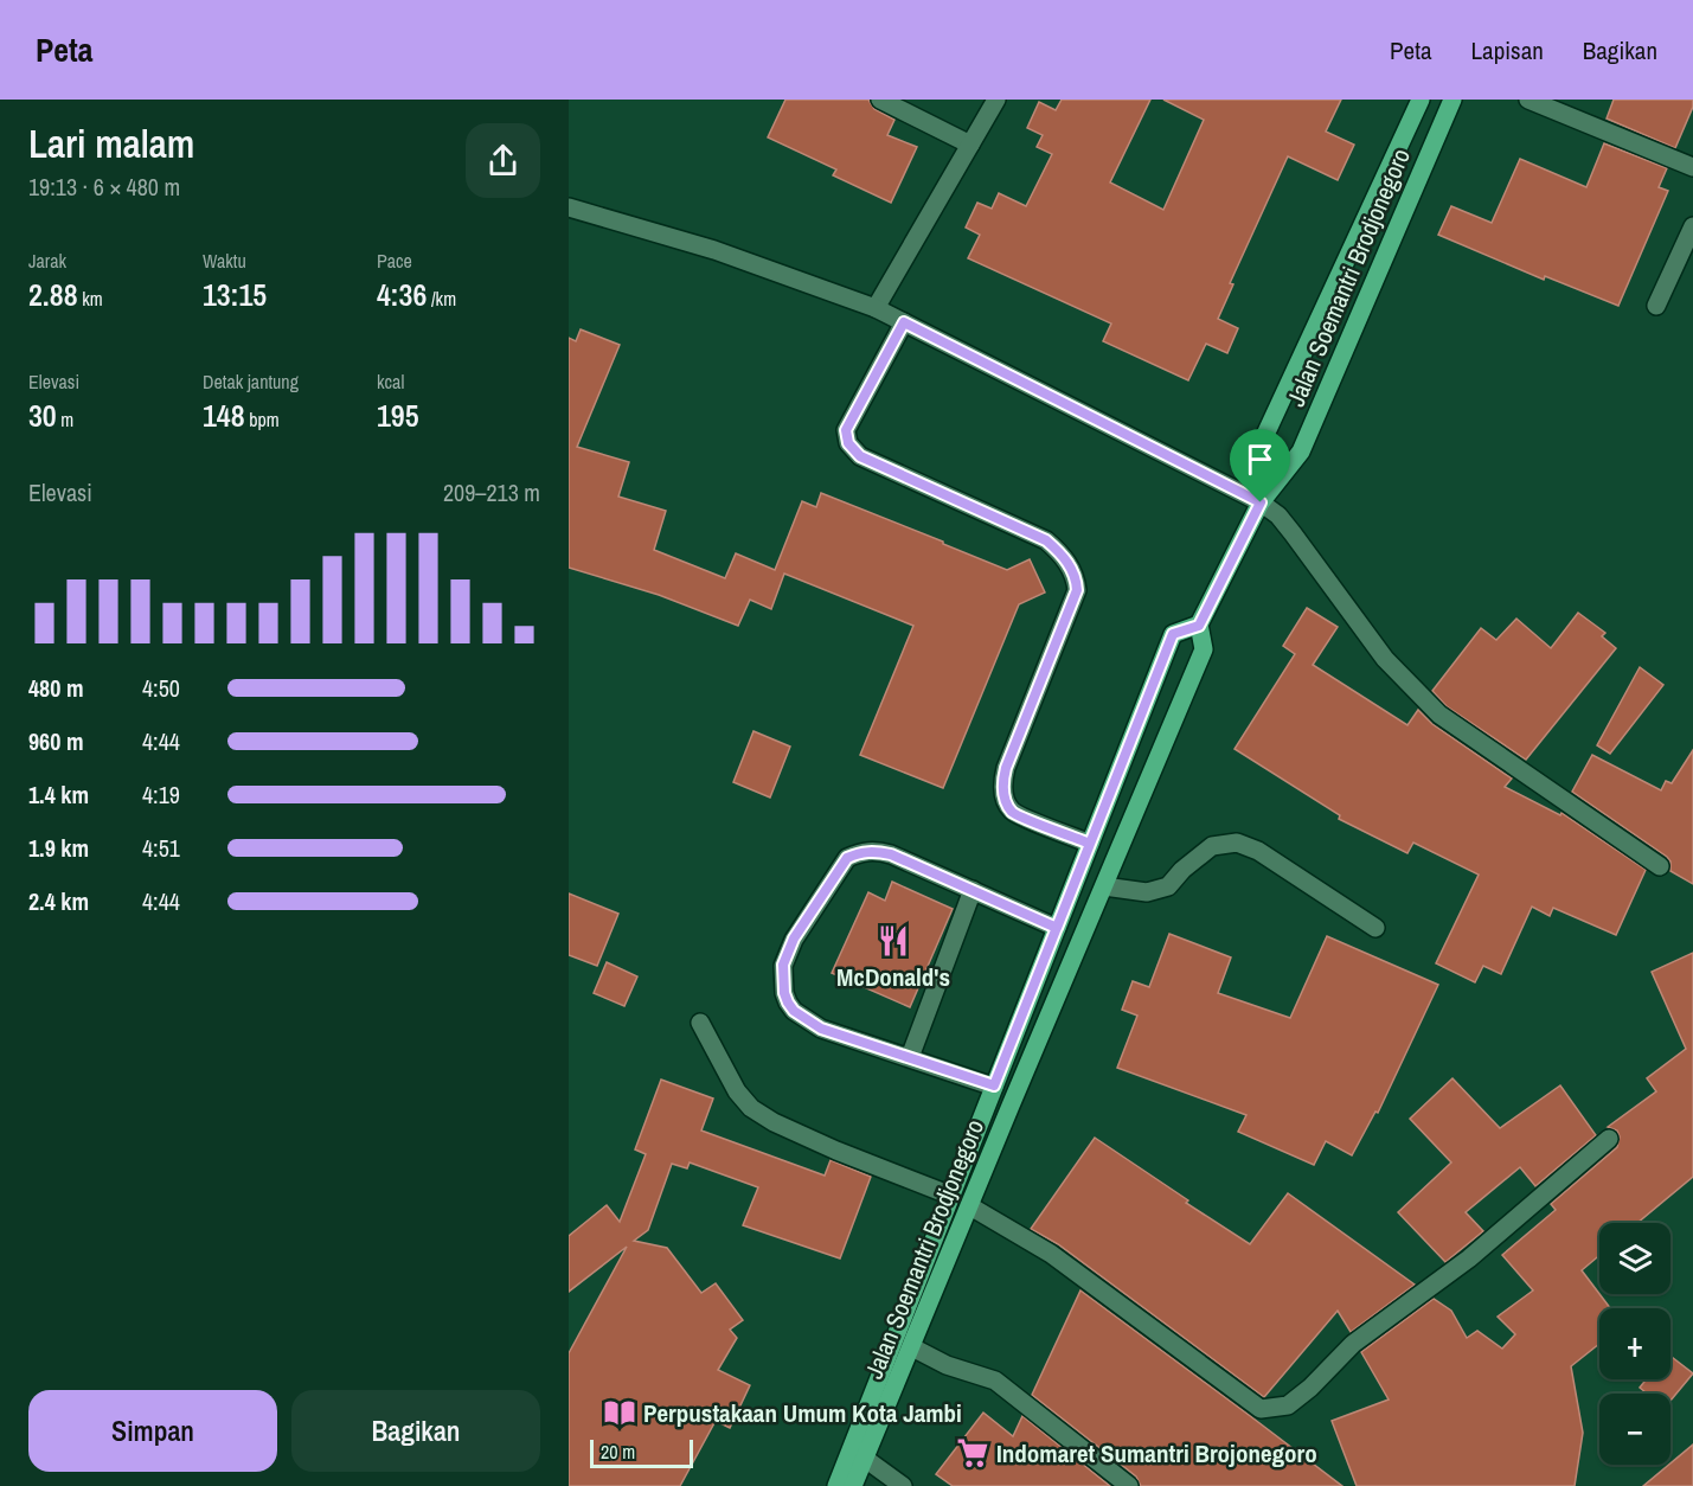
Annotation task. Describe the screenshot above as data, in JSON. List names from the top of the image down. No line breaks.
{"streets":{"main road":["Jalan Soemantri Brodjonegoro"]},"places":{"restaurant":["McDonald's"],"library":["Perpustakaan Umum Kota Jambi"],"supermarket":["Indomaret Sumantri Brojonegoro"]},"scale_bar":"20 m","page":{"header":"Peta","nav":["Peta","Lapisan","Bagikan"],"heading":["Lari malam","19:13 · 6 × 480 m"],"stats":[["Jarak","2.88 km"],["Waktu","13:15"],["Pace","4:36 /km"],["Elevasi","30 m"],["Detak jantung","148 bpm"],["kcal","195"]],"chart":["Elevasi","209–213 m"],"list":[{"name":"480 m","note":"4:50"},{"name":"960 m","note":"4:44"},{"name":"1.4 km","note":"4:19"},{"name":"1.9 km","note":"4:51"},{"name":"2.4 km","note":"4:44"}],"map_buttons":["+","−"],"buttons":["Simpan","Bagikan"],"scale":"20 m"}}
